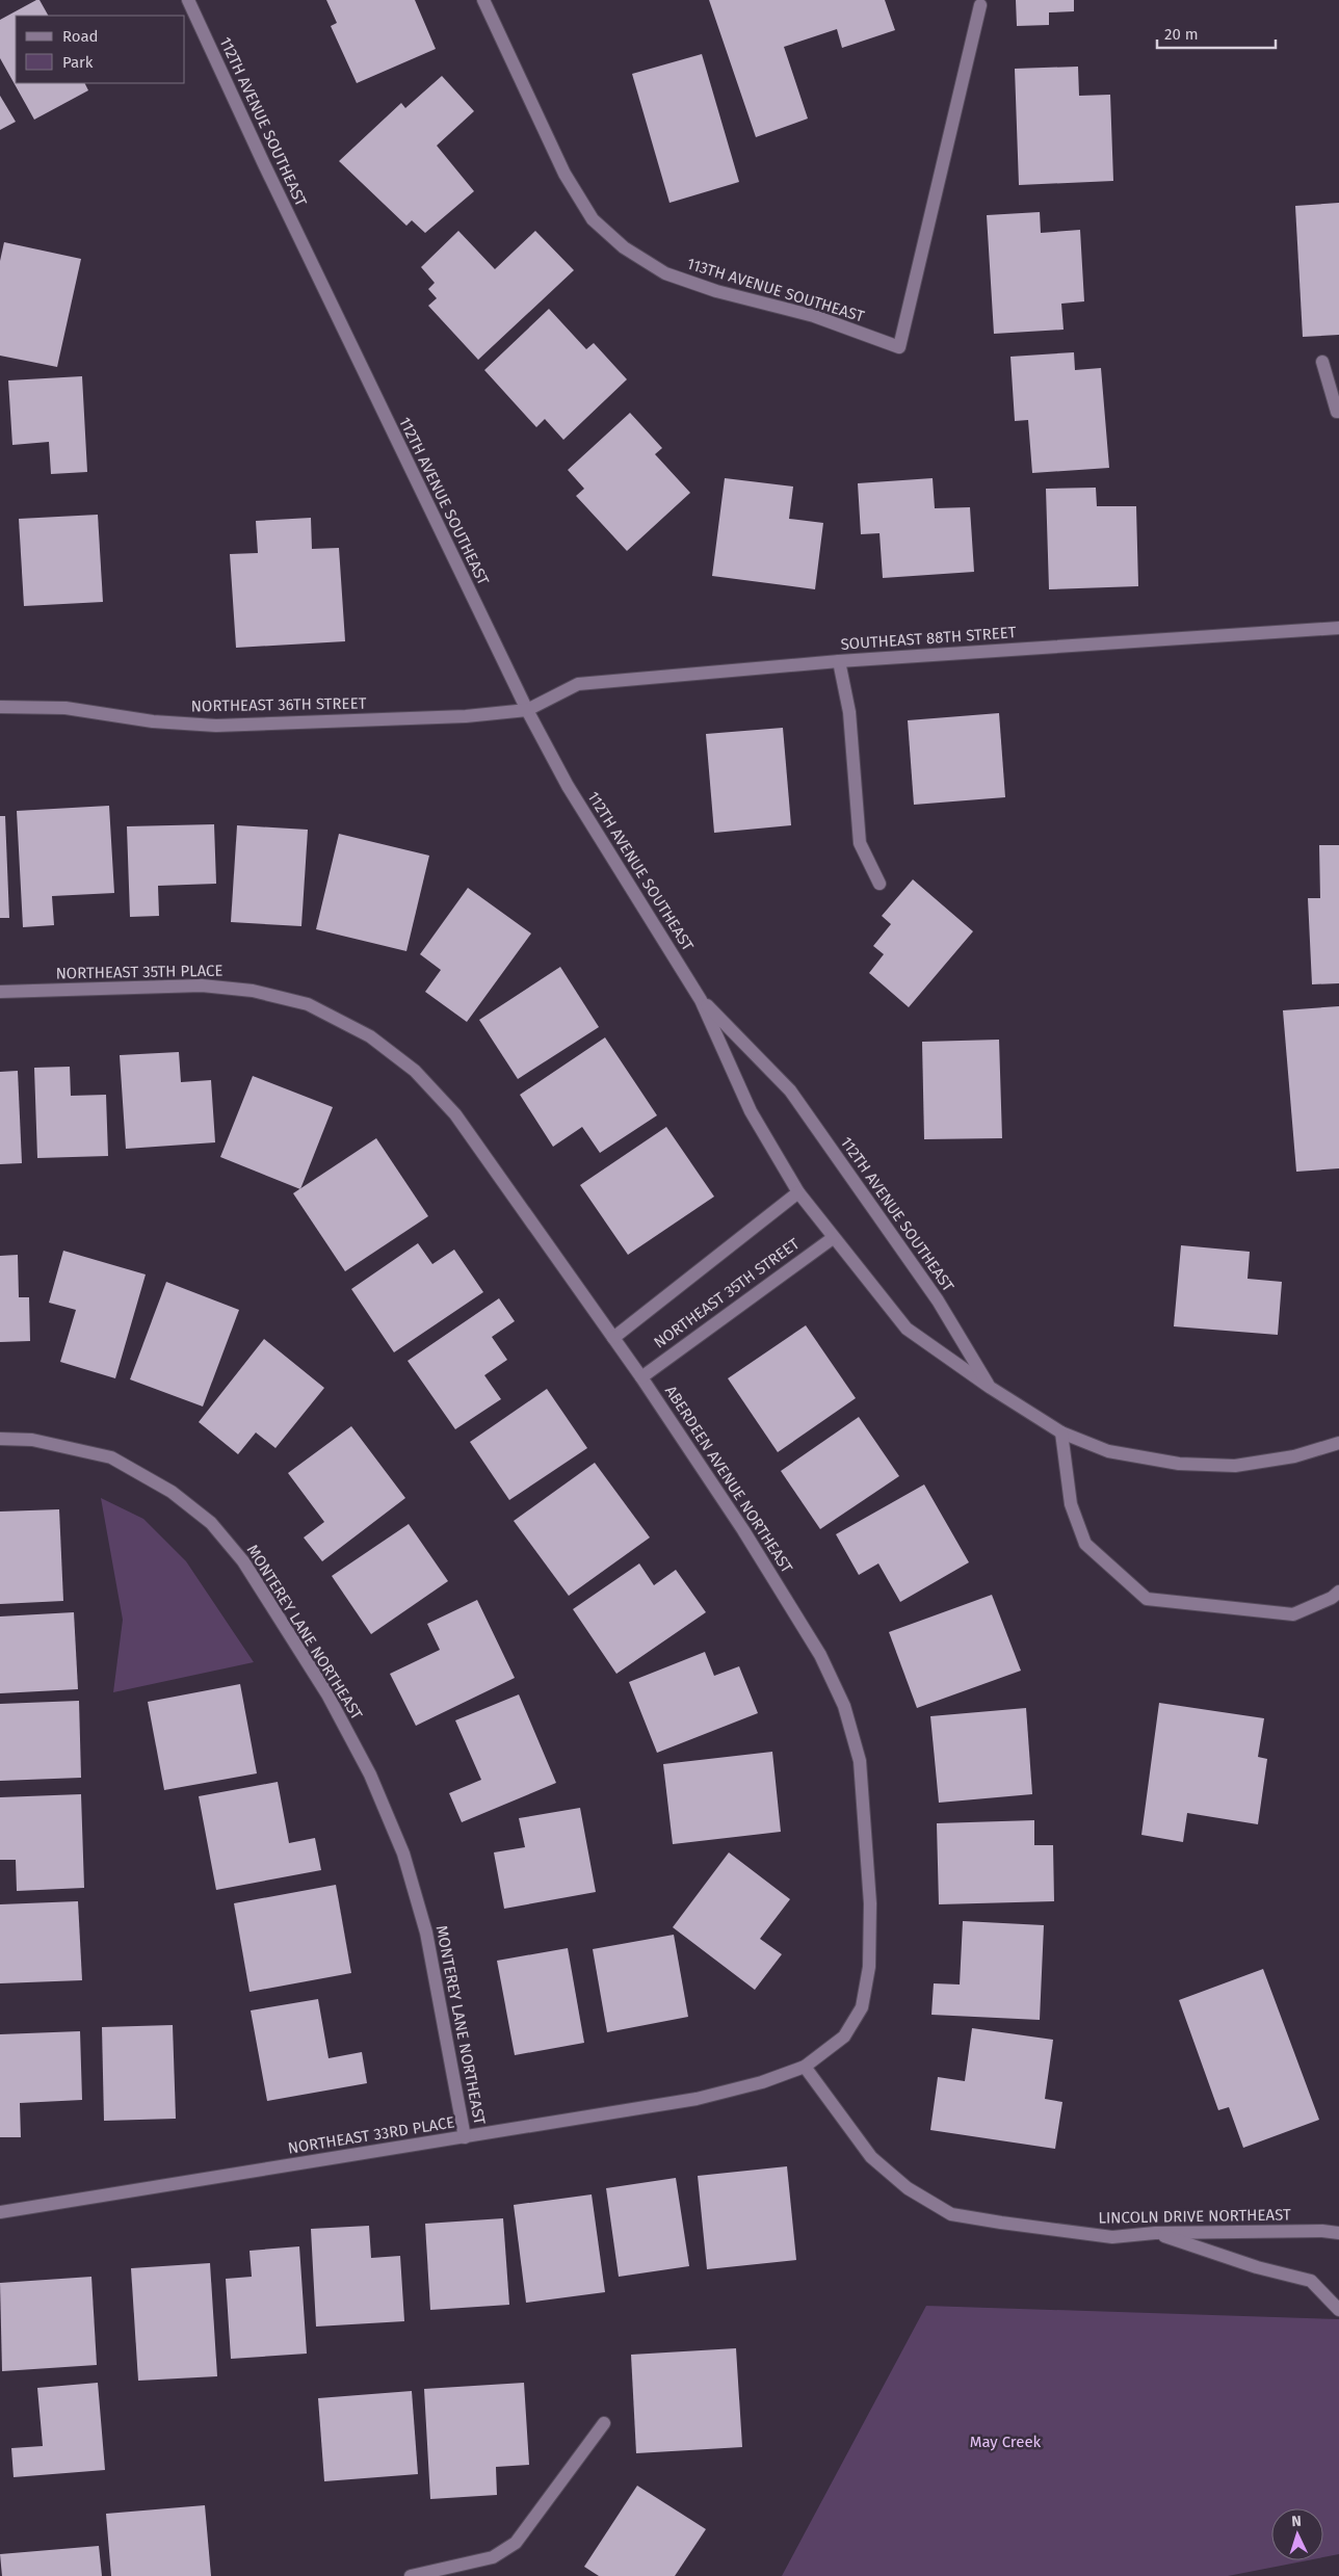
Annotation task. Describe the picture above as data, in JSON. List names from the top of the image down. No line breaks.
{"streets":{"street":["112TH AVENUE SOUTHEAST","113TH AVENUE SOUTHEAST","SOUTHEAST 88TH STREET","NORTHEAST 36TH STREET","NORTHEAST 35TH PLACE","NORTHEAST 35TH STREET","ABERDEEN AVENUE NORTHEAST","MONTEREY LANE NORTHEAST","NORTHEAST 33RD PLACE","LINCOLN DRIVE NORTHEAST"]},"crossings":[["112TH AVENUE SOUTHEAST","SOUTHEAST 88TH STREET"],["112TH AVENUE SOUTHEAST","NORTHEAST 36TH STREET"],["112TH AVENUE SOUTHEAST","NORTHEAST 35TH STREET"],["SOUTHEAST 88TH STREET","NORTHEAST 36TH STREET"],["NORTHEAST 35TH PLACE","ABERDEEN AVENUE NORTHEAST"],["NORTHEAST 35TH STREET","ABERDEEN AVENUE NORTHEAST"],["ABERDEEN AVENUE NORTHEAST","NORTHEAST 33RD PLACE"],["ABERDEEN AVENUE NORTHEAST","LINCOLN DRIVE NORTHEAST"],["MONTEREY LANE NORTHEAST","NORTHEAST 33RD PLACE"],["NORTHEAST 33RD PLACE","LINCOLN DRIVE NORTHEAST"]],"parks":["May Creek"],"legend":["Road","Park"],"scale_bar":"20 m","north":"top"}
